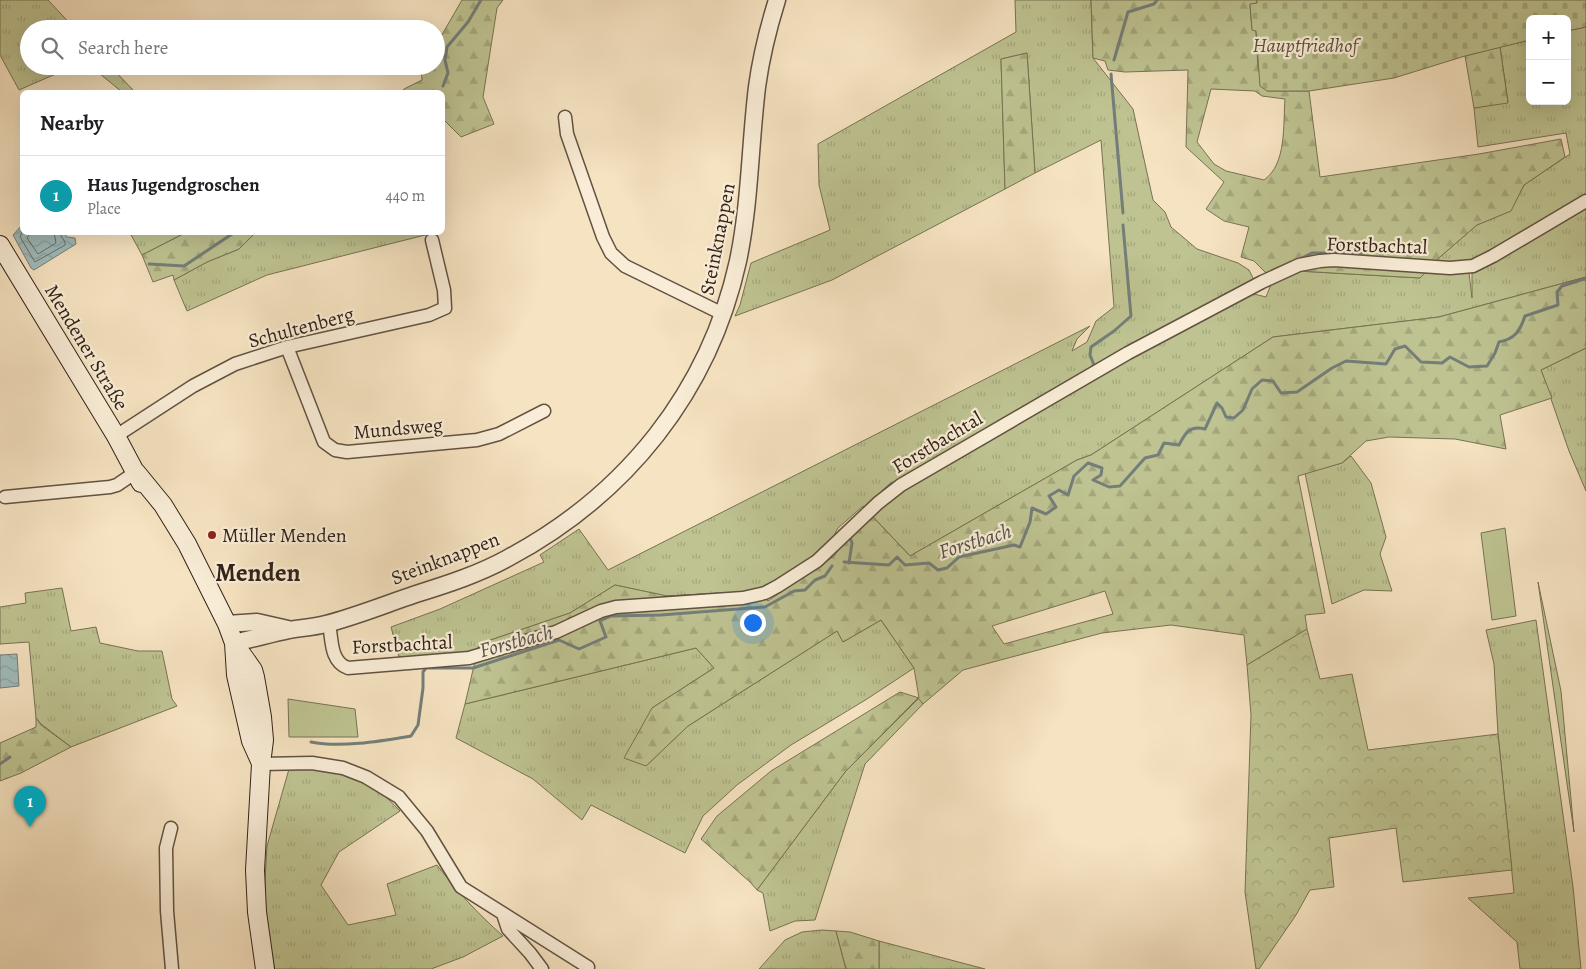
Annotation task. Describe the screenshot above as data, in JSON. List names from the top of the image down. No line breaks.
{"streets":{"main road":["Mendener Straße"],"street":["Steinknappen","Forstbachtal","Schultenberg","Mundsweg"]},"crossings":[["Steinknappen","Forstbachtal"],["Steinknappen","Mendener Straße"],["Schultenberg","Mendener Straße"],["Schultenberg","Mundsweg"]],"districts":["Menden"],"water":["Forstbach"],"parks":["Hauptfriedhof"],"places":["Müller Menden"],"page":{"map_buttons":["+","−"],"search":"Search here","heading":"Nearby","list":[{"mark":"1","name":"Haus Jugendgroschen","note":"Place","value":"440 m"}],"pins":"1"}}
